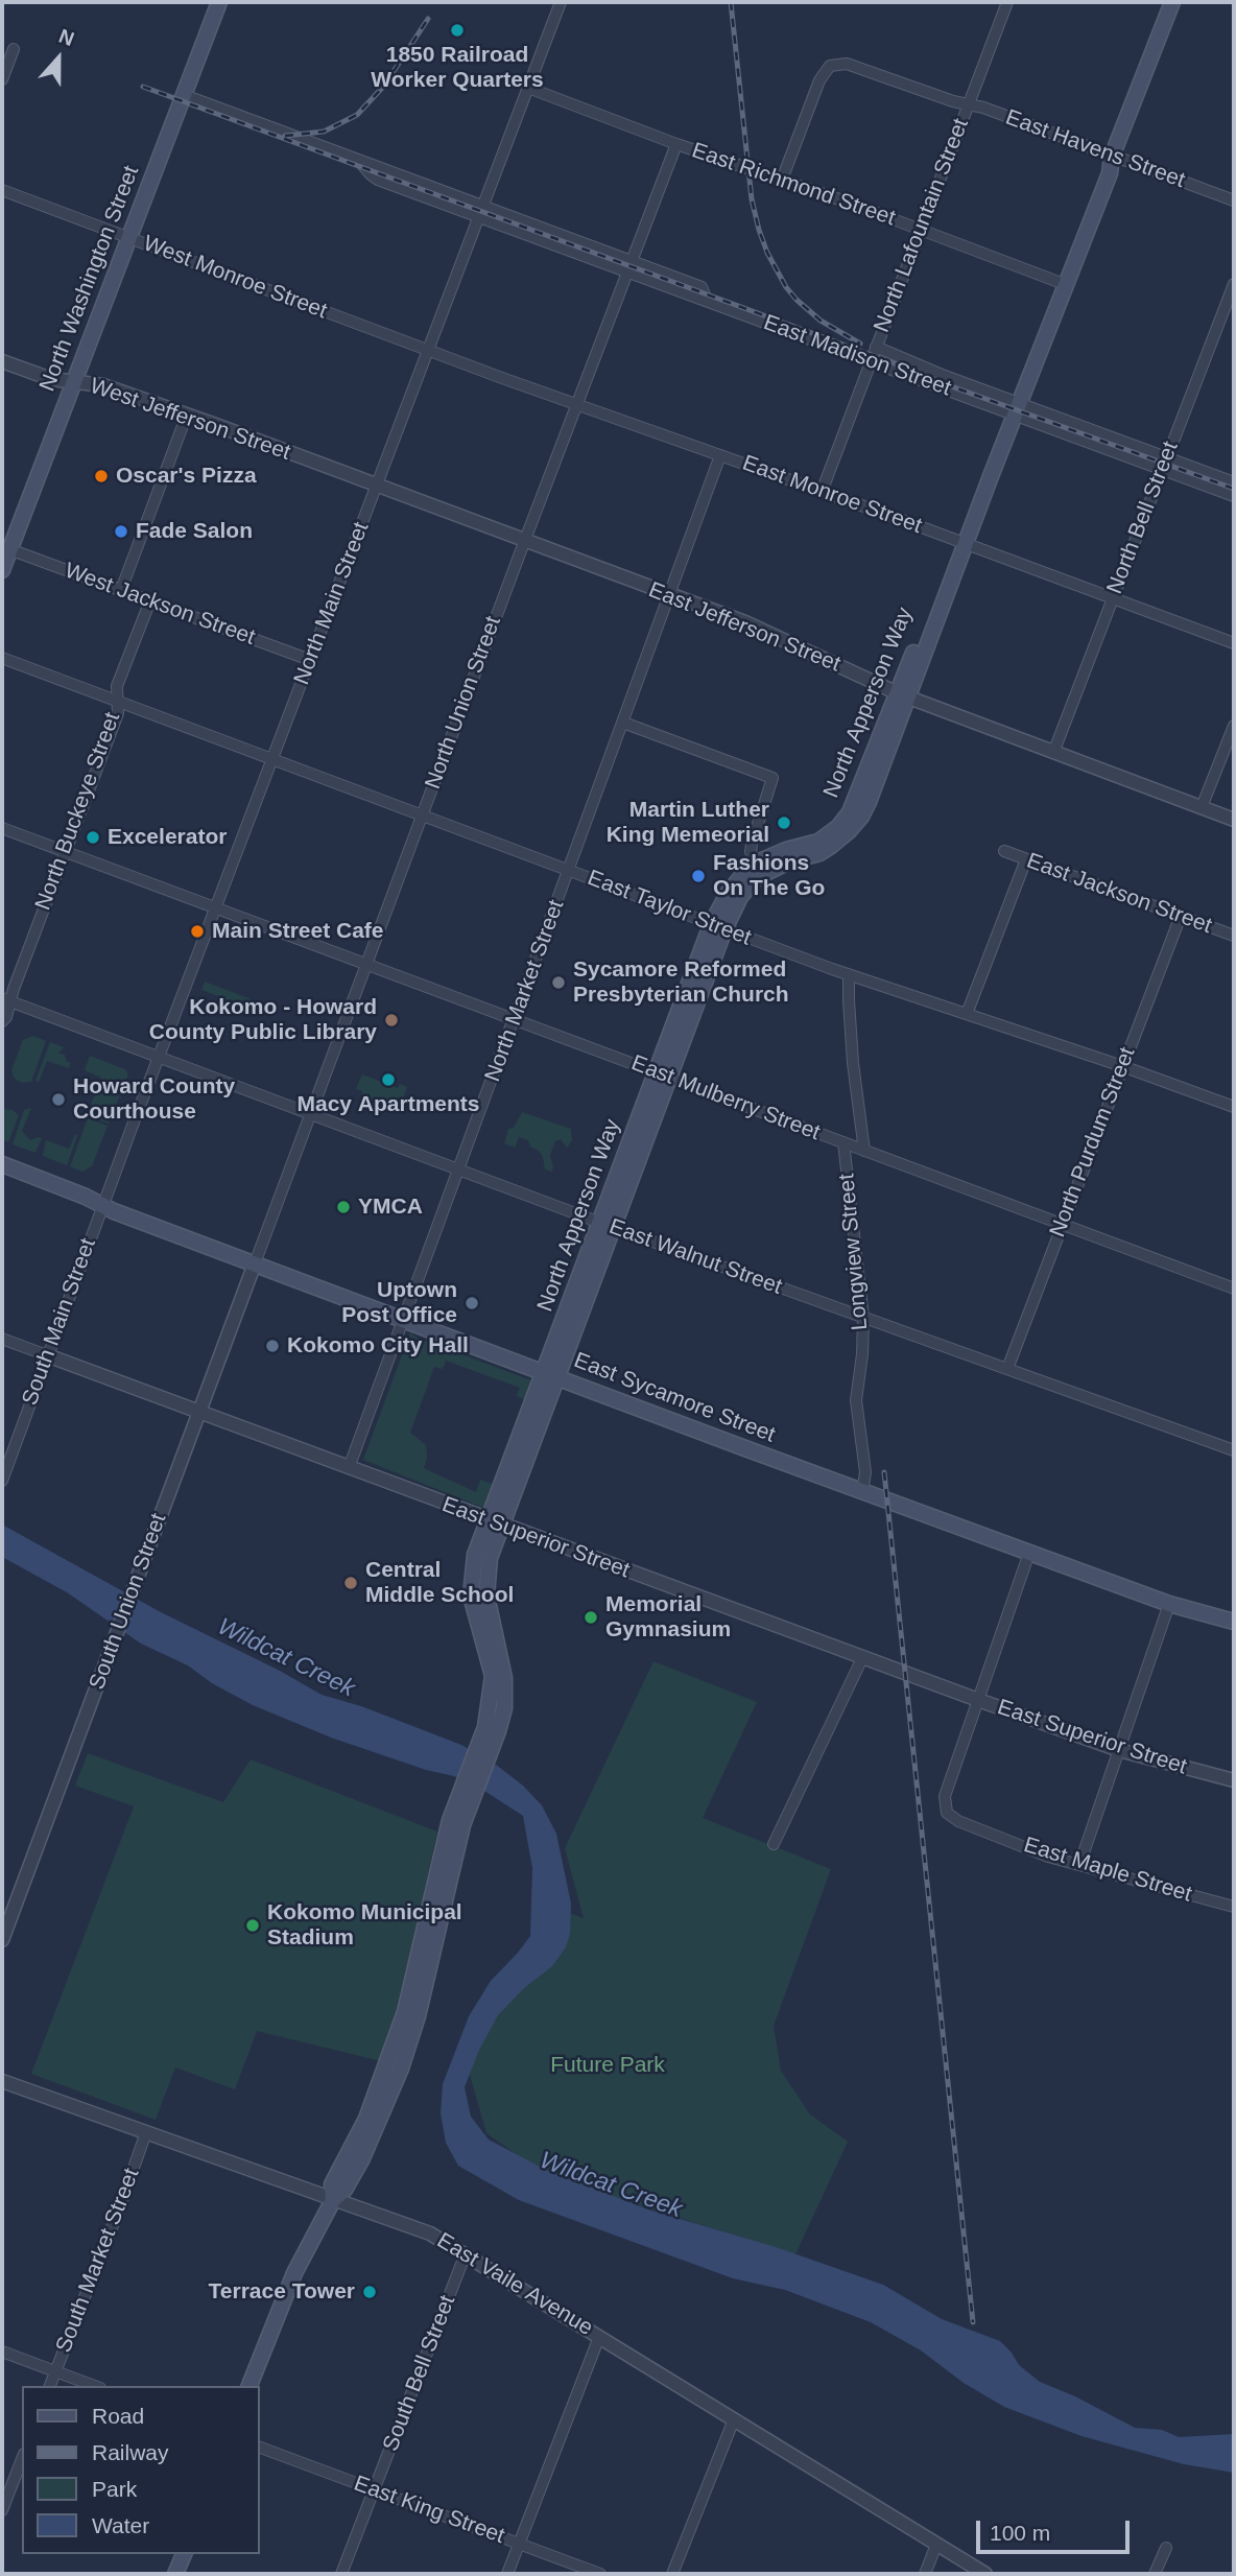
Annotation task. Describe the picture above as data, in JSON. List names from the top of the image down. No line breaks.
{"streets":{"main road":["North Washington Street","North Apperson Way","East Sycamore Street"],"street":["East Havens Street","East Richmond Street","North Lafountain Street","West Monroe Street","East Madison Street","West Jefferson Street","East Monroe Street","North Bell Street","North Main Street","West Jackson Street","East Jefferson Street","North Union Street","North Buckeye Street","East Jackson Street","East Taylor Street","North Market Street","East Mulberry Street","North Purdum Street","Longview Street","East Walnut Street","South Main Street","East Superior Street","South Union Street","East Maple Street","South Market Street","East Vaile Avenue","South Bell Street","East King Street"]},"crossings":[["East Havens Street","East Richmond Street"],["East Havens Street","North Lafountain Street"],["East Havens Street","North Apperson Way"],["East Richmond Street","North Lafountain Street"],["East Richmond Street","North Main Street"],["East Richmond Street","North Union Street"],["East Richmond Street","North Apperson Way"],["North Lafountain Street","East Madison Street"],["North Lafountain Street","East Monroe Street"],["West Monroe Street","North Washington Street"],["West Monroe Street","East Monroe Street"],["West Monroe Street","North Main Street"],["North Washington Street","West Jefferson Street"],["North Washington Street","West Jackson Street"],["East Madison Street","North Bell Street"],["East Madison Street","North Main Street"],["East Madison Street","North Union Street"],["East Madison Street","North Apperson Way"],["West Jefferson Street","North Main Street"],["West Jefferson Street","East Jefferson Street"],["East Monroe Street","North Bell Street"],["East Monroe Street","North Main Street"],["East Monroe Street","North Union Street"],["East Monroe Street","North Apperson Way"],["East Monroe Street","North Market Street"],["North Bell Street","East Jefferson Street"],["North Main Street","West Jackson Street"],["North Main Street","East Jefferson Street"],["North Main Street","East Taylor Street"],["North Main Street","East Mulberry Street"],["North Main Street","East Walnut Street"],["North Main Street","South Main Street"],["North Main Street","East Sycamore Street"],["West Jackson Street","North Buckeye Street"],["East Jefferson Street","North Union Street"],["East Jefferson Street","North Apperson Way"],["East Jefferson Street","North Market Street"],["North Union Street","East Taylor Street"],["North Union Street","East Mulberry Street"],["North Union Street","East Walnut Street"],["North Union Street","East Sycamore Street"],["North Union Street","South Union Street"],["North Apperson Way","East Taylor Street"],["North Apperson Way","East Mulberry Street"],["North Apperson Way","East Walnut Street"],["North Apperson Way","East Sycamore Street"],["North Apperson Way","East Superior Street"],["North Apperson Way","East Vaile Avenue"],["North Buckeye Street","East Taylor Street"],["North Buckeye Street","East Mulberry Street"],["North Buckeye Street","East Walnut Street"],["East Jackson Street","North Purdum Street"],["East Taylor Street","North Market Street"],["East Taylor Street","North Purdum Street"],["East Taylor Street","Longview Street"],["North Market Street","East Mulberry Street"],["North Market Street","East Walnut Street"],["North Market Street","East Sycamore Street"],["East Mulberry Street","North Purdum Street"],["East Mulberry Street","Longview Street"],["North Purdum Street","East Walnut Street"],["Longview Street","East Walnut Street"],["Longview Street","East Sycamore Street"],["South Main Street","East Sycamore Street"],["South Main Street","East Superior Street"],["East Sycamore Street","South Union Street"],["East Superior Street","South Union Street"],["East Superior Street","East Maple Street"],["South Market Street","East Vaile Avenue"],["East Vaile Avenue","South Bell Street"],["South Bell Street","East King Street"]],"water":["Wildcat Creek"],"parks":["Future Park"],"places":["1850 Railroad Worker Quarters","Oscar's Pizza","Fade Salon","Martin Luther King Memeorial","Excelerator","Fashions On The Go","Main Street Cafe","Sycamore Reformed Presbyterian Church","Kokomo - Howard County Public Library","Macy Apartments","Howard County Courthouse","YMCA","Uptown Post Office","Kokomo City Hall","Central Middle School","Memorial Gymnasium","Kokomo Municipal Stadium","Terrace Tower"],"legend":["Road","Railway","Park","Water"],"scale_bar":"100 m","north":"top"}
